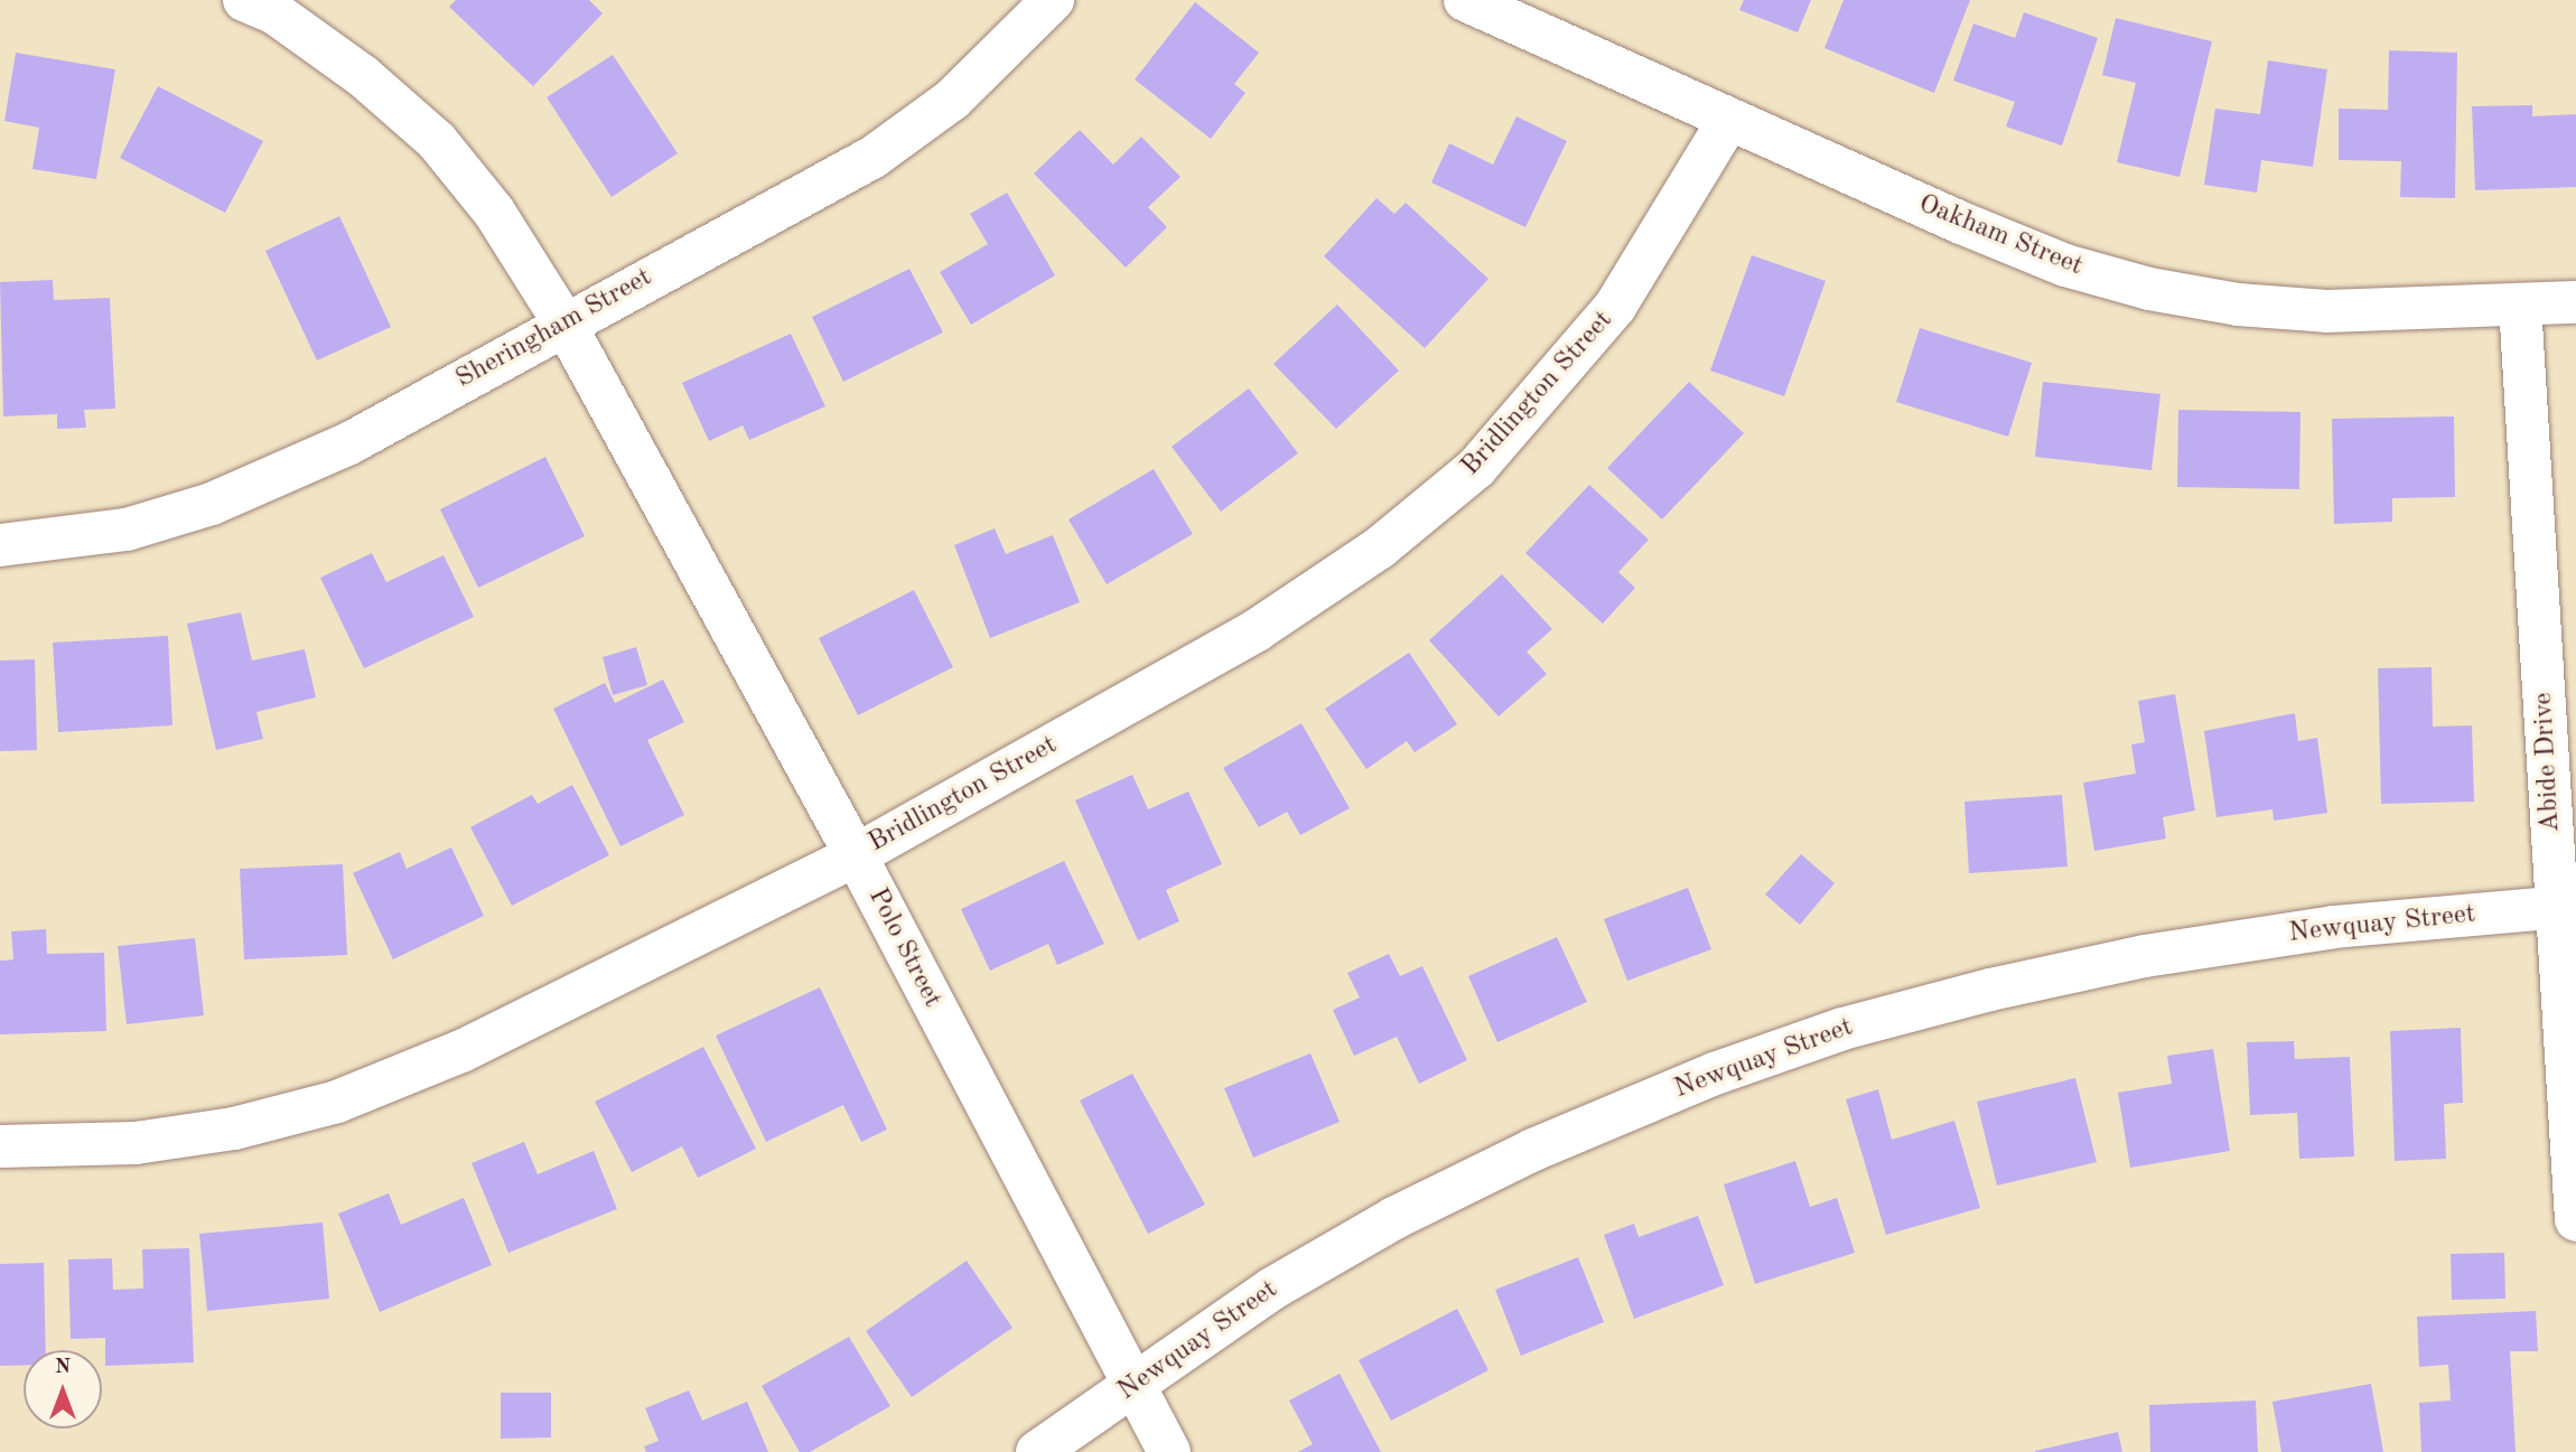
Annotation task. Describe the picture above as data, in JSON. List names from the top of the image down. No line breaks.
{"streets":{"street":["Oakham Street","Sheringham Street","Bridlington Street","Abide Drive","Newquay Street","Polo Street"]},"crossings":[["Oakham Street","Bridlington Street"],["Oakham Street","Abide Drive"],["Sheringham Street","Polo Street"],["Bridlington Street","Polo Street"],["Abide Drive","Newquay Street"],["Newquay Street","Polo Street"]],"north":"top"}
